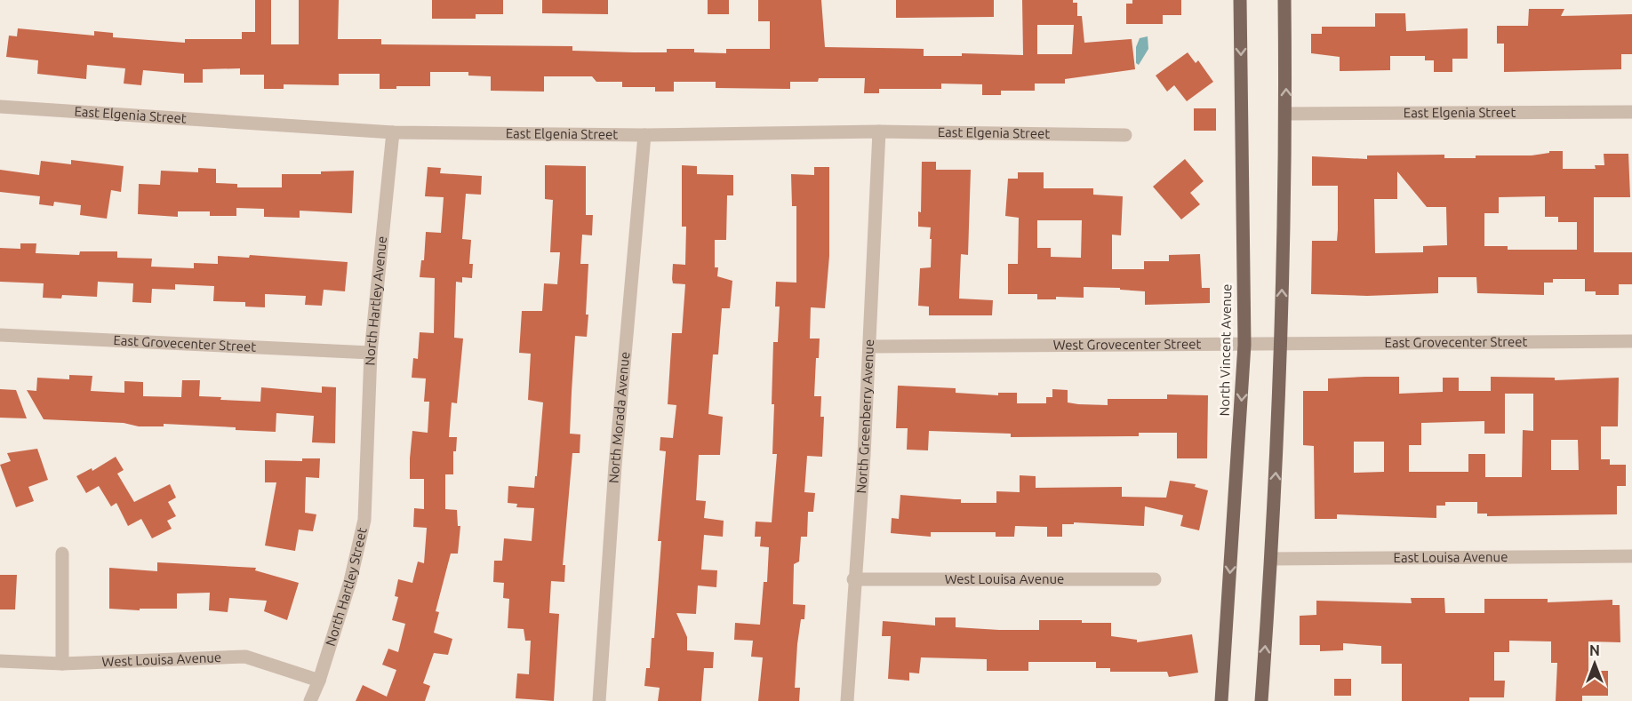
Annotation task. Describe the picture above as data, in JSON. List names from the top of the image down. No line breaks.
{"streets":{"main road":["North Vincent Avenue"],"street":["East Elgenia Street","North Hartley Avenue","East Grovecenter Street","West Grovecenter Street","North Greenberry Avenue","North Morada Avenue","East Louisa Avenue","West Louisa Avenue","North Hartley Street"]},"crossings":[["East Elgenia Street","North Hartley Avenue"],["East Elgenia Street","North Greenberry Avenue"],["East Elgenia Street","North Morada Avenue"],["North Hartley Avenue","East Grovecenter Street"],["North Hartley Avenue","North Hartley Street"],["East Grovecenter Street","West Grovecenter Street"],["West Grovecenter Street","North Vincent Avenue"],["West Grovecenter Street","North Greenberry Avenue"],["North Greenberry Avenue","West Louisa Avenue"],["West Louisa Avenue","North Hartley Street"]],"north":"top"}
